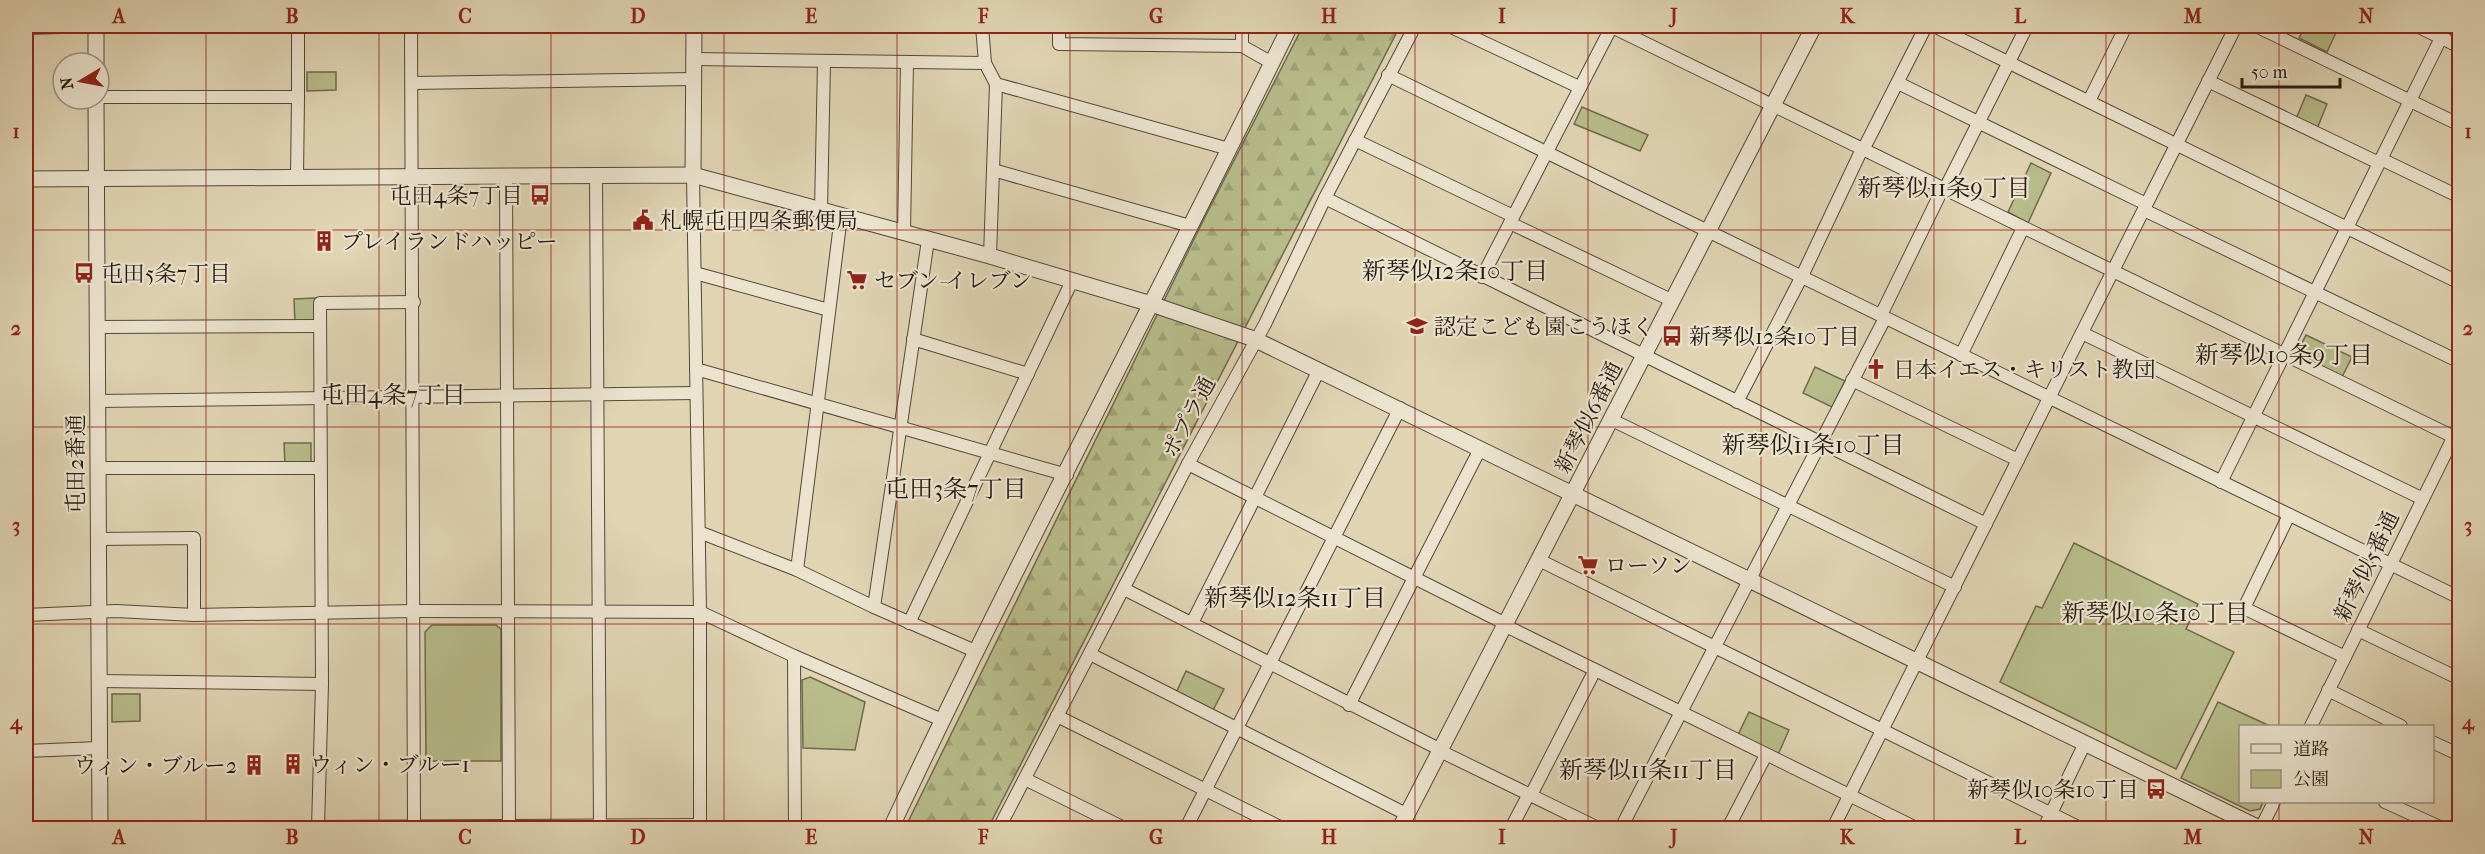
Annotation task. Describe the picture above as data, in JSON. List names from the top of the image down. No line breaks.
{"streets":{"street":["ポプラ通","新琴似6番通","屯田2番通","新琴似5番通"]},"districts":["新琴似11条9丁目","新琴似12条10丁目","新琴似10条9丁目","屯田4条7丁目","新琴似11条10丁目","屯田3条7丁目","新琴似12条11丁目","新琴似10条10丁目","新琴似11条11丁目"],"places":{"bus stop":["屯田4条7丁目","屯田5条7丁目","新琴似12条10丁目","新琴似10条10丁目"],"public building":["札幌屯田四条郵便局"],"building":["プレイランドハッピー","ウィン・ブルー1","ウィン・ブルー2"],"supermarket":["セブン-イレブン","ローソン"],"school or university":["認定こども園こうほく"],"church":["日本イエス・キリスト教団"]},"legend":["道路","公園"],"scale_bar":"50 m","north":"left","grid":{"columns":["A","B","C","D","E","F","G","H","I","J","K","L","M","N"],"rows":["1","2","3","4"]}}
